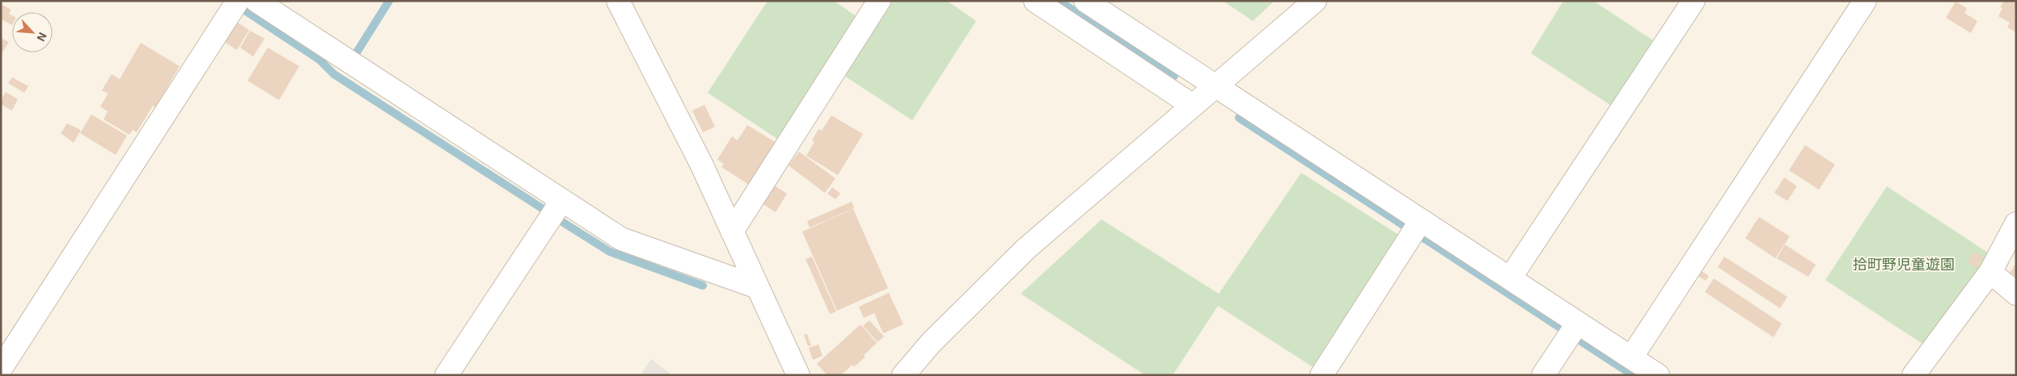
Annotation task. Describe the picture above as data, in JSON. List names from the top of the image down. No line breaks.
{"parks":["拾町野児童遊園"],"north":"bottom right"}
